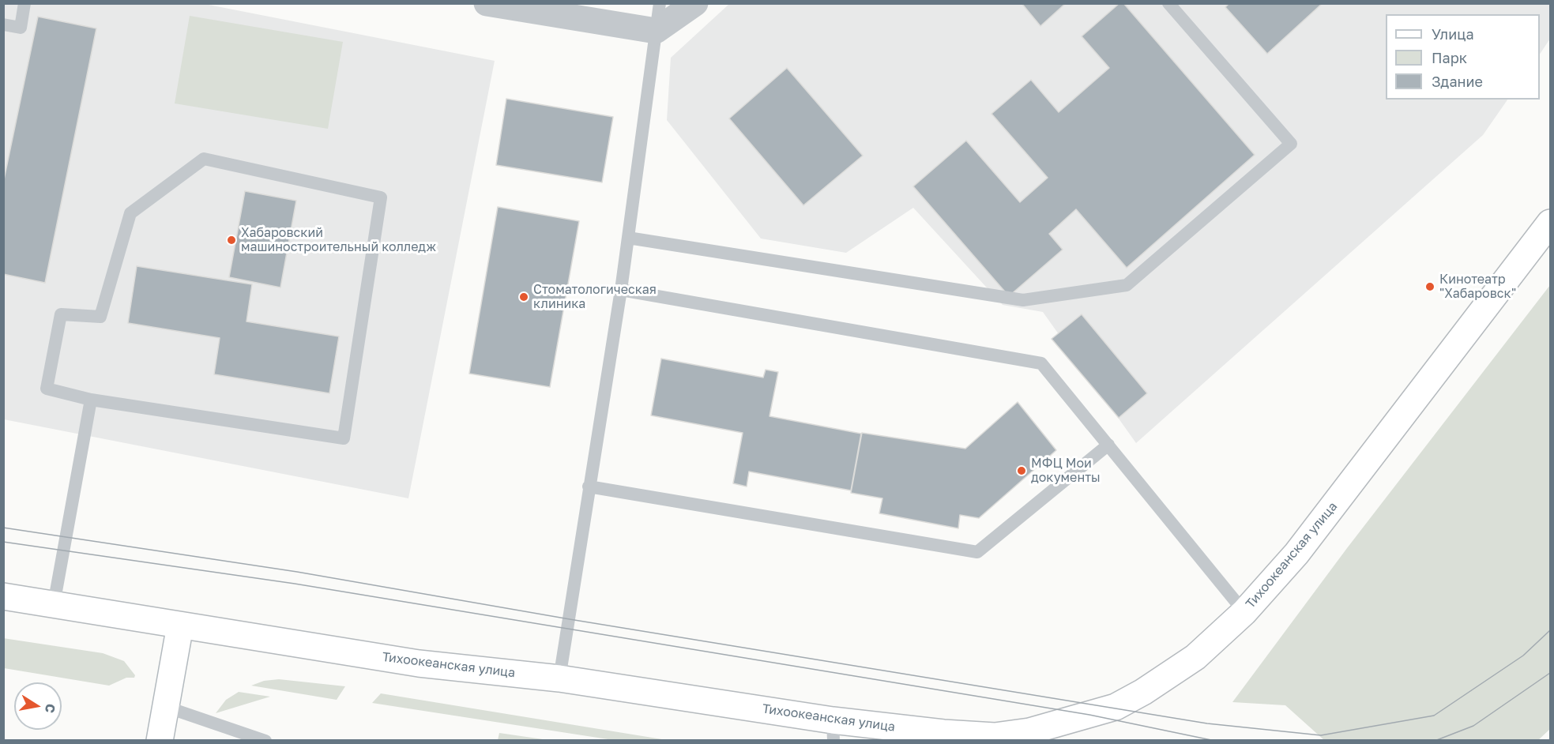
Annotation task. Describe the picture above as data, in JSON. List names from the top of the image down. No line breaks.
{"streets":{"main road":["Тихоокеанская улица"]},"places":["Хабаровский машиностроительный колледж","Кинотеатр \"Хабаровск\"","Стоматологическая клиника","МФЦ Мои документы"],"legend":["Улица","Парк","Здание"],"north":"right"}
